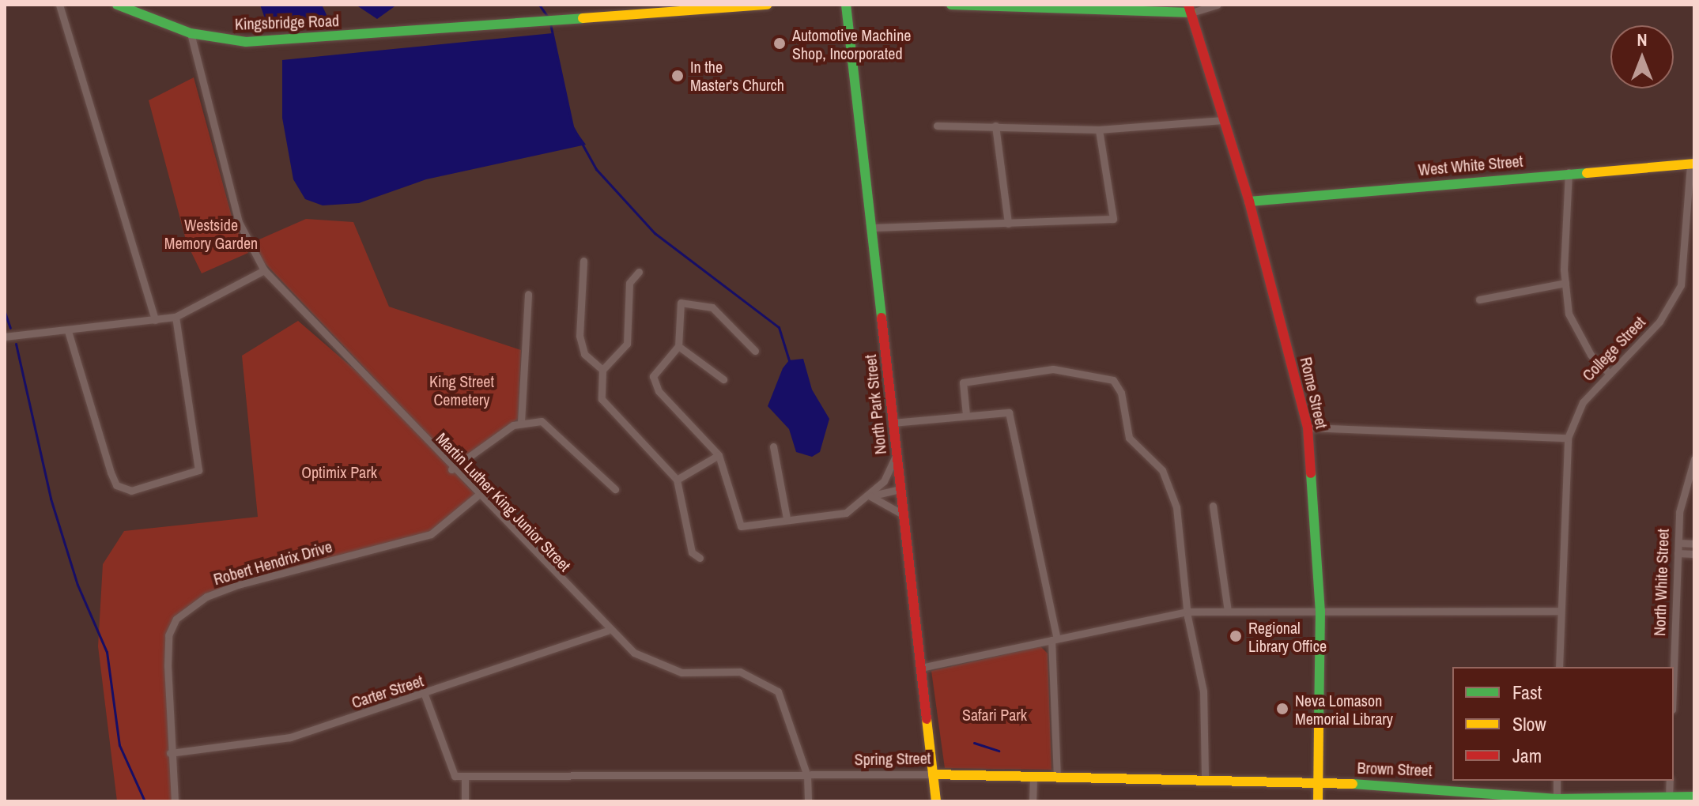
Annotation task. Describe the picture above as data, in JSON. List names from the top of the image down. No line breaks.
{"streets":{"street":["Kingsbridge Road","West White Street","College Street","Rome Street","North Park Street","Martin Luther King Junior Street","Robert Hendrix Drive","North White Street","Carter Street","Spring Street","Brown Street"]},"crossings":[["Kingsbridge Road","Martin Luther King Junior Street"],["West White Street","College Street"],["West White Street","Rome Street"],["Rome Street","Spring Street"],["Rome Street","Brown Street"],["North Park Street","Spring Street"],["Martin Luther King Junior Street","Robert Hendrix Drive"],["Martin Luther King Junior Street","Carter Street"],["Martin Luther King Junior Street","Spring Street"],["Robert Hendrix Drive","Carter Street"],["Spring Street","Brown Street"]],"parks":["Westside Memory Garden","King Street Cemetery","Optimix Park","Safari Park"],"places":["Automotive Machine Shop, Incorporated","In the Master's Church","Regional Library Office","Neva Lomason Memorial Library"],"legend":["Fast","Slow","Jam"],"north":"top"}
